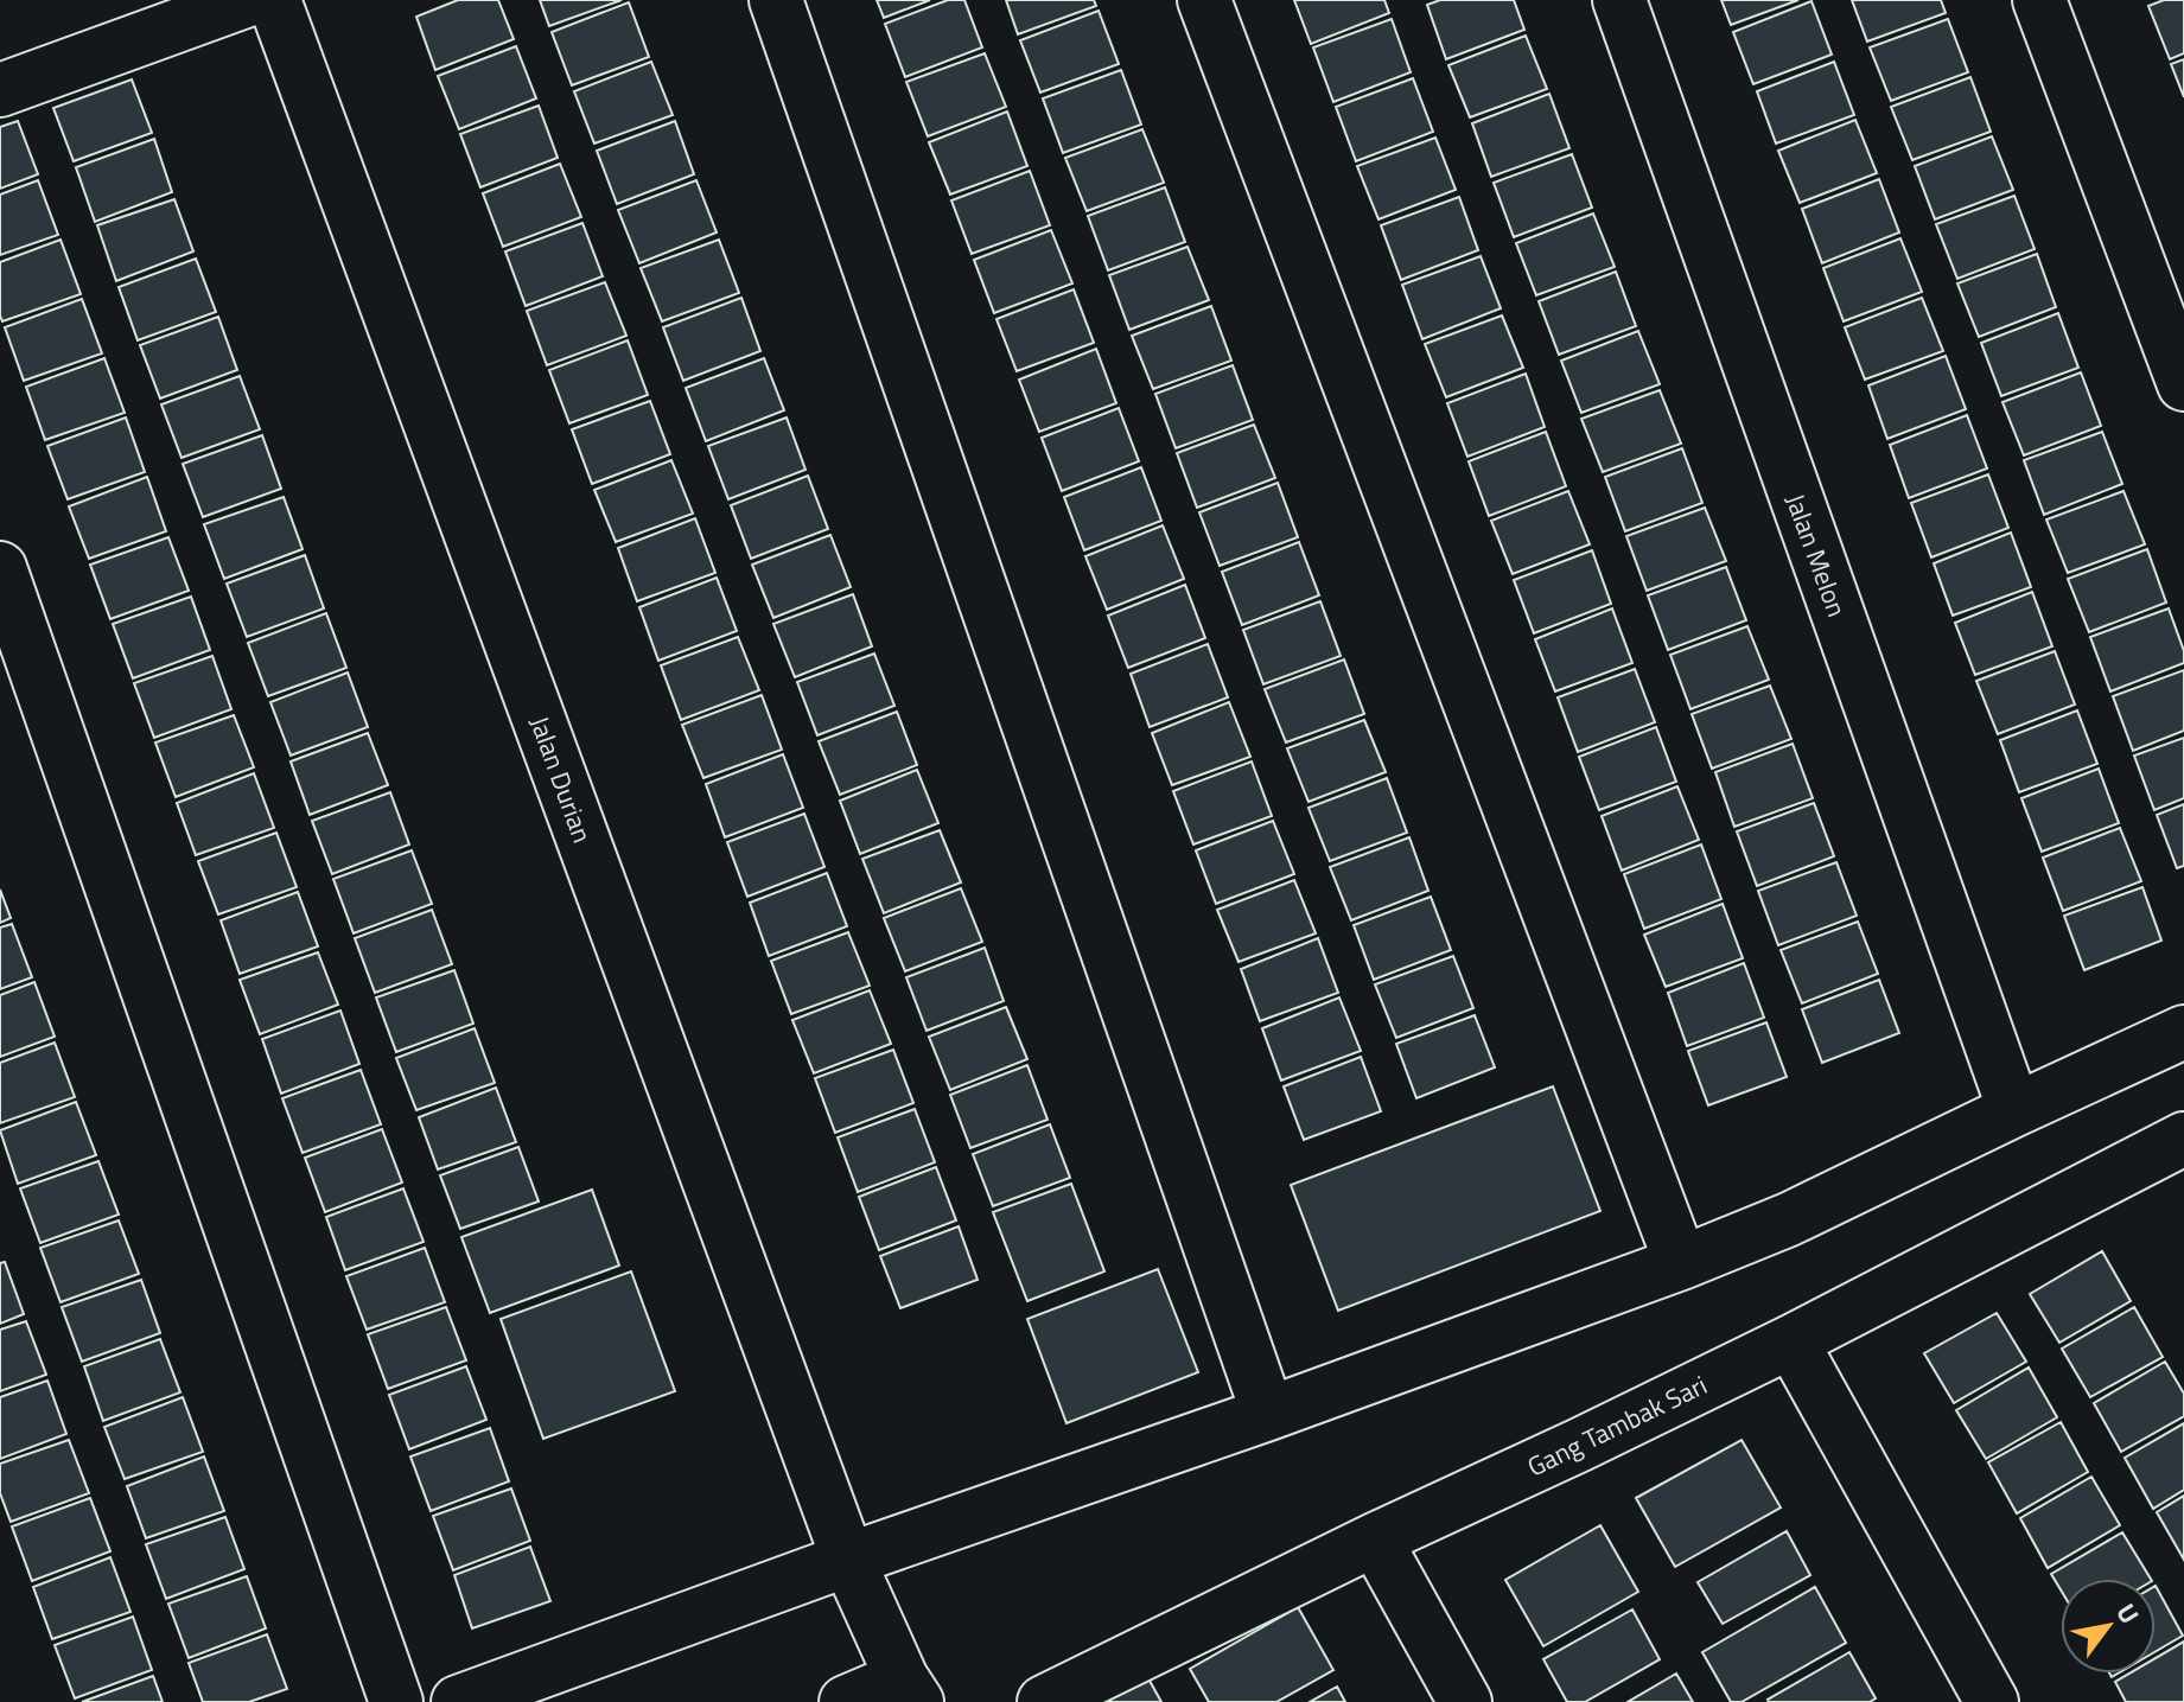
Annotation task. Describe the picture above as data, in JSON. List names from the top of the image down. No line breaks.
{"streets":{"street":["Jalan Melon","Jalan Durian","Gang Tambak Sari"]},"north":"top right"}
